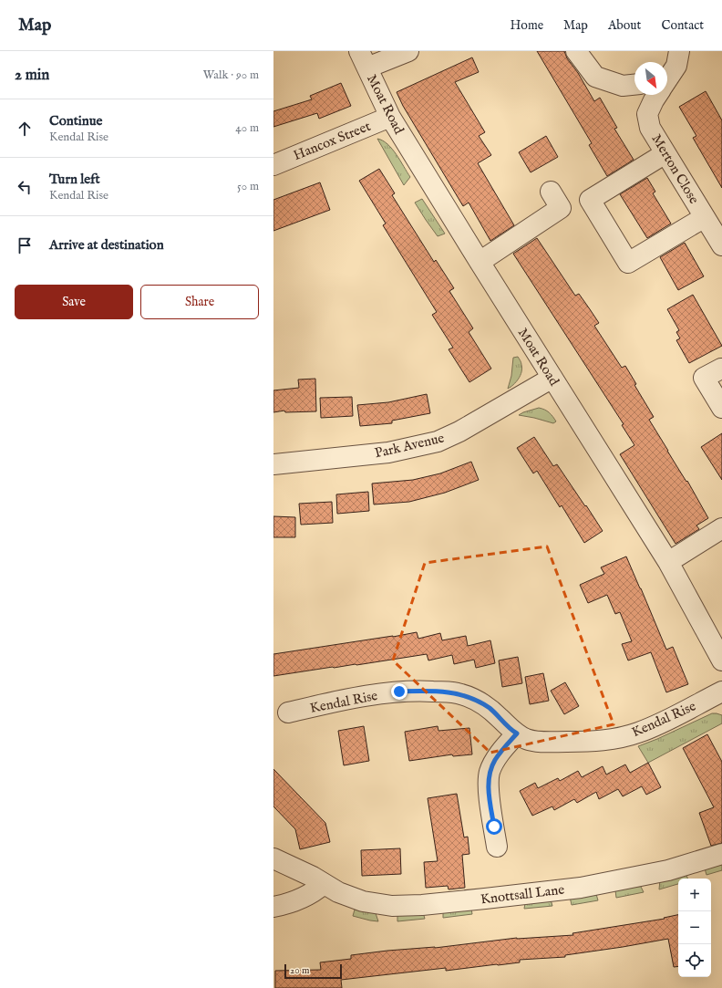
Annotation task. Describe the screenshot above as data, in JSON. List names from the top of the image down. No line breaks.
{"streets":{"street":["Moat Road","Hancox Street","Merton Close","Park Avenue","Kendal Rise","Knottsall Lane"]},"crossings":[["Moat Road","Hancox Street"],["Moat Road","Park Avenue"]],"scale_bar":"20 m","north":"bottom right","page":{"header":"Map","nav":["Home","Map","About","Contact"],"heading":["2 min","Walk · 90 m"],"list":[["Continue","Kendal Rise","40 m"],["Turn left","Kendal Rise","50 m"],"Arrive at destination"],"buttons":["Save","Share"],"map_buttons":["+","−"],"scale":"20 m"}}
